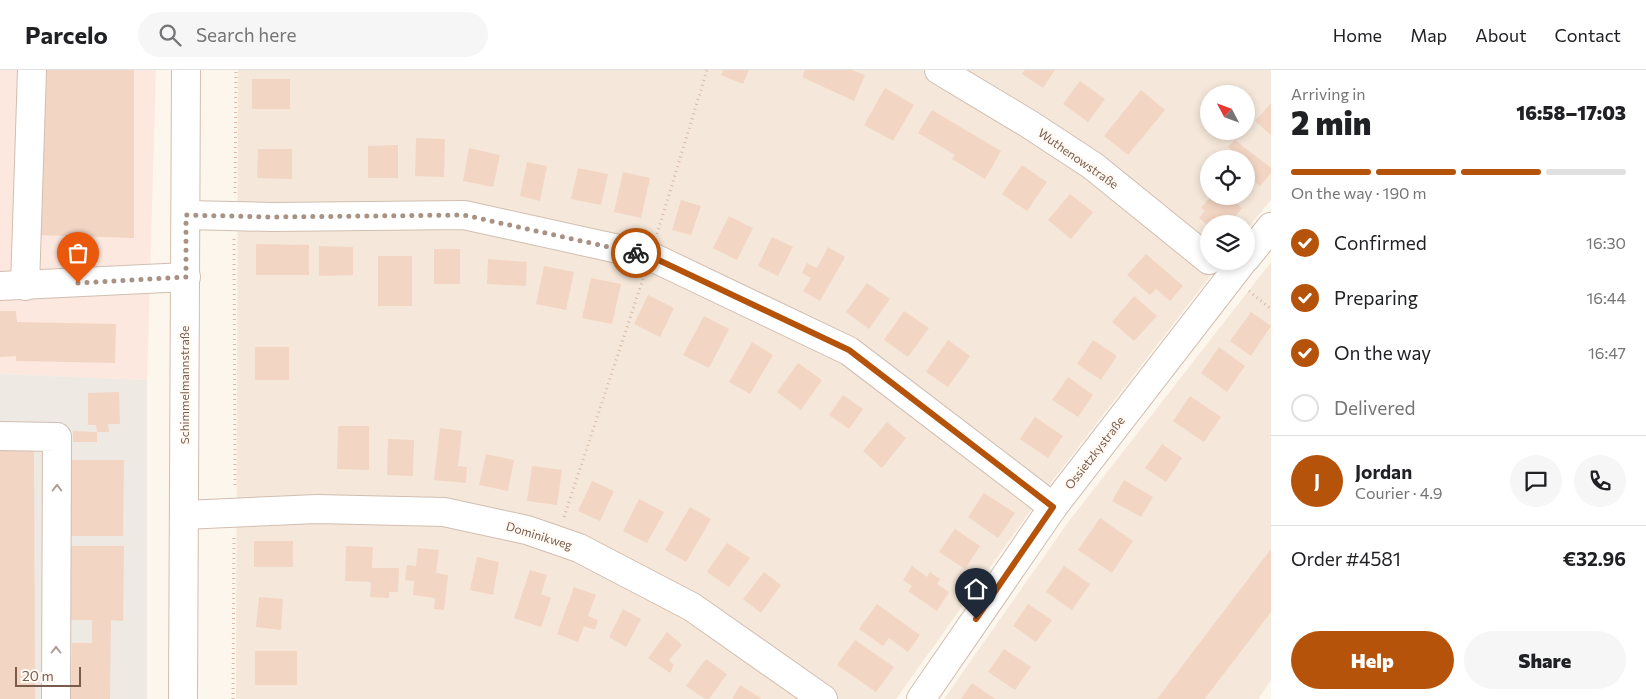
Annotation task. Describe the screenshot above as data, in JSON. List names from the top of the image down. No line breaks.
{"streets":{"street":["Wuthenowstraße","Schimmelmannstraße","Ossietzkystraße","Dominikweg"]},"crossings":[["Schimmelmannstraße","Dominikweg"]],"scale_bar":"20 m","north":"top left","page":{"header":"Parcelo","search":"Search here","nav":["Home","Map","About","Contact"],"heading":["2 min","Arriving in","16:58–17:03"],"panel":["Jordan","Courier · 4.9","Order #4581","€32.96"],"bar":"On the way · 190 m","list":[["Confirmed","16:30"],["Preparing","16:44"],["On the way","16:47"],"Delivered"],"round":"J","buttons":["Help","Share"],"scale":"20 m"}}
